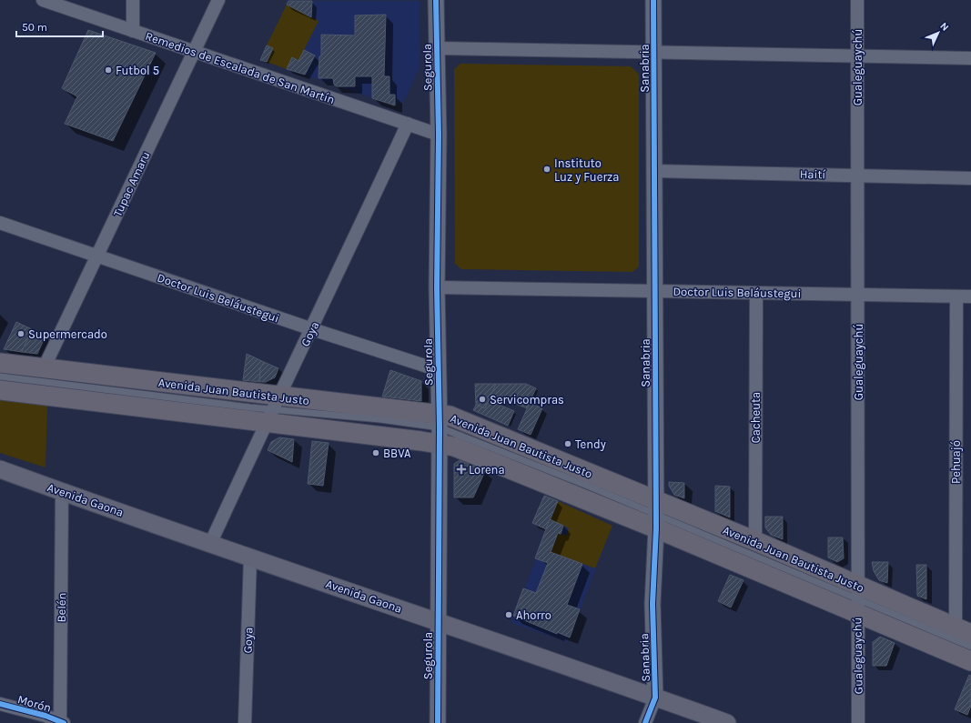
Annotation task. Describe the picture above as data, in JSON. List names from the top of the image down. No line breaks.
{"streets":{"main road":["Avenida Juan Bautista Justo","Avenida Gaona"],"street":["Remedios de Escalada de San Martín","Segurola","Gualeguaychú","Sanabria","Haití","Tupac Amaru","Doctor Luis Beláustegui","Goya","Cacheuta","Pehuajó","Belén","Morón"]},"crossings":[["Remedios de Escalada de San Martín","Segurola"],["Remedios de Escalada de San Martín","Tupac Amaru"],["Remedios de Escalada de San Martín","Goya"],["Segurola","Doctor Luis Beláustegui"],["Segurola","Avenida Juan Bautista Justo"],["Segurola","Avenida Gaona"],["Gualeguaychú","Haití"],["Gualeguaychú","Doctor Luis Beláustegui"],["Gualeguaychú","Avenida Juan Bautista Justo"],["Sanabria","Haití"],["Sanabria","Doctor Luis Beláustegui"],["Sanabria","Avenida Juan Bautista Justo"],["Sanabria","Avenida Gaona"],["Tupac Amaru","Doctor Luis Beláustegui"],["Tupac Amaru","Avenida Juan Bautista Justo"],["Doctor Luis Beláustegui","Goya"],["Doctor Luis Beláustegui","Cacheuta"],["Doctor Luis Beláustegui","Pehuajó"],["Goya","Avenida Juan Bautista Justo"],["Goya","Avenida Gaona"],["Avenida Juan Bautista Justo","Cacheuta"],["Avenida Juan Bautista Justo","Pehuajó"],["Avenida Gaona","Belén"],["Belén","Morón"]],"places":{"other":["Futbol 5","Instituto Luz y Fuerza","Supermercado","Servicompras","Tendy","BBVA","Ahorro"],"health":["Lorena"]},"scale_bar":"50 m","north":"top right"}
